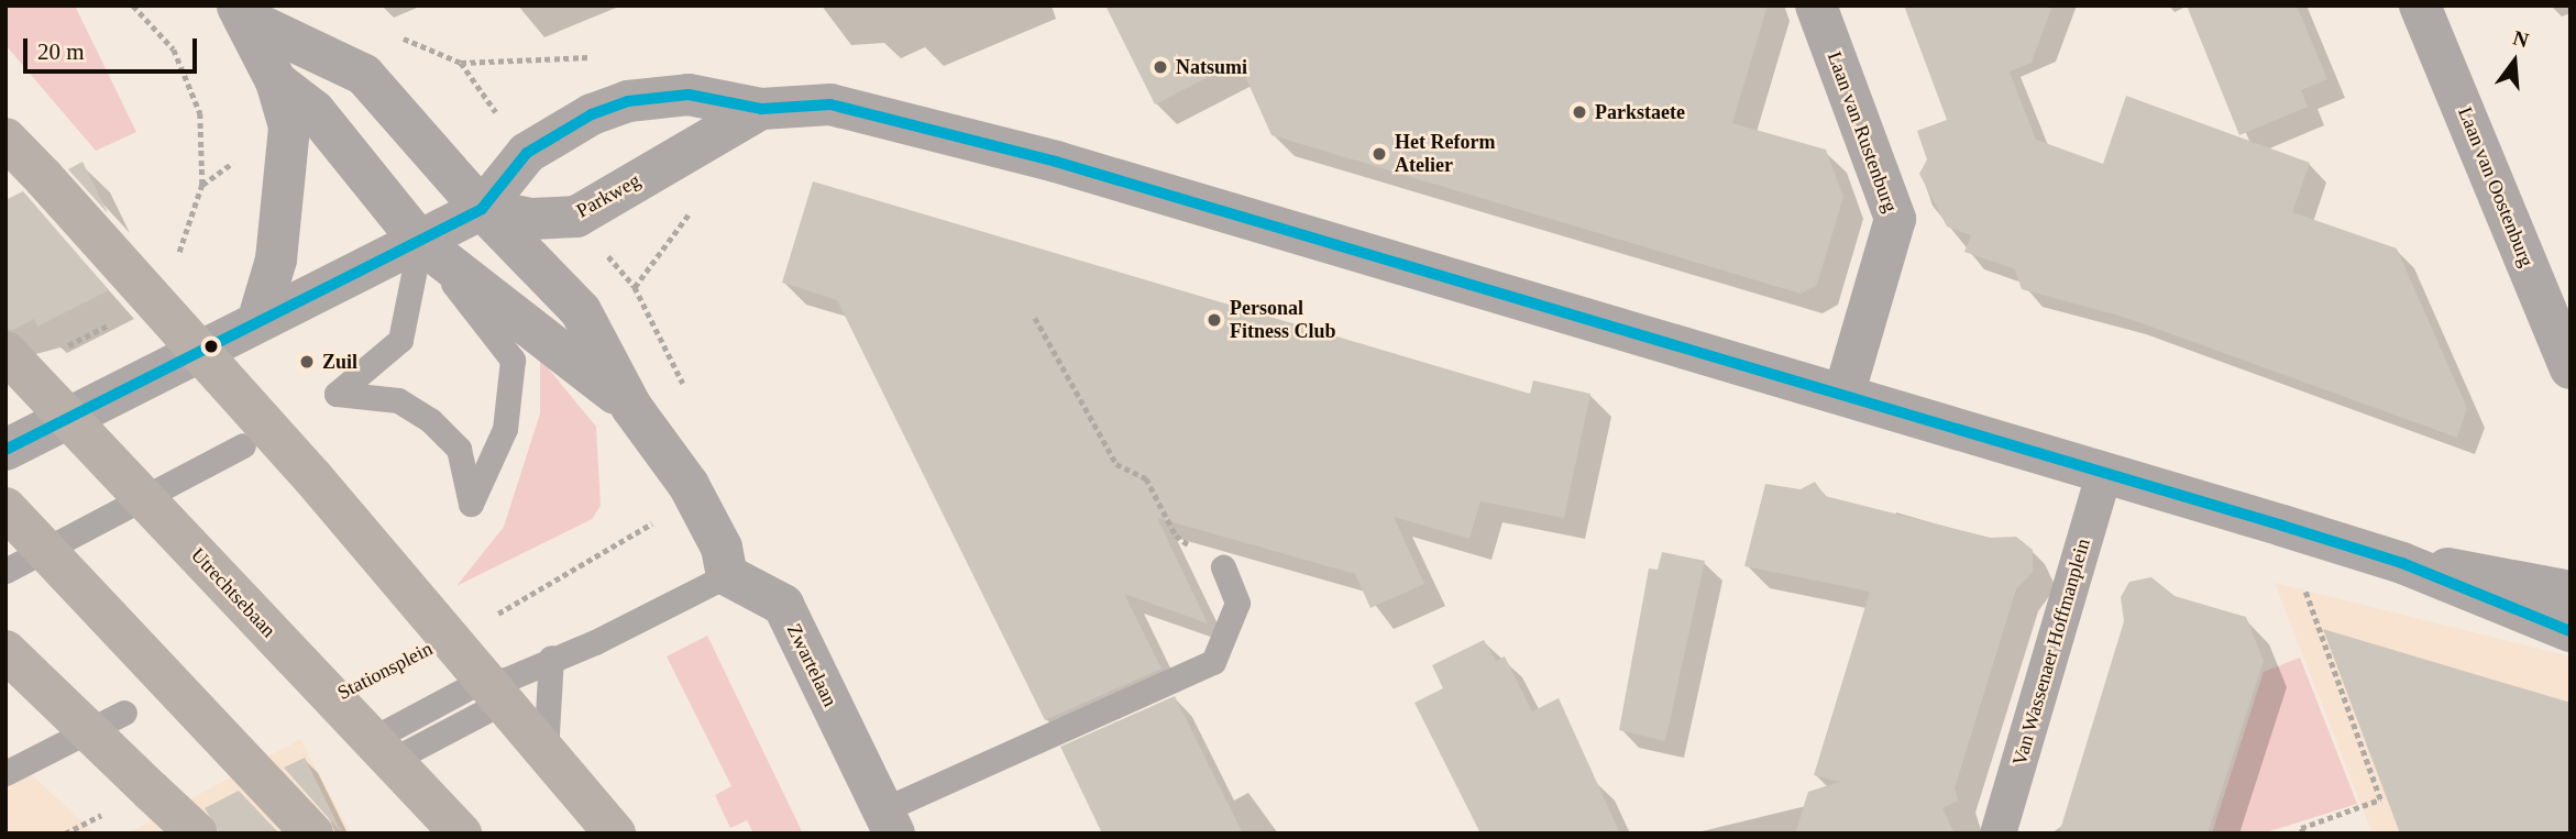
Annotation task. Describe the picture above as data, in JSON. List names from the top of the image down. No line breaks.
{"streets":{"highway":["Utrechtsebaan"],"street":["Laan van Rustenburg","Laan van Oostenburg","Parkweg","Van Wassenaer Hoffmanplein","Zwartelaan"],"path":["Stationsplein"]},"crossings":[["Laan van Rustenburg","Parkweg"],["Parkweg","Van Wassenaer Hoffmanplein"]],"places":["Natsumi","Parkstaete","Het Reform Atelier","Personal Fitness Club","Zuil"],"scale_bar":"20 m","north":"top"}
